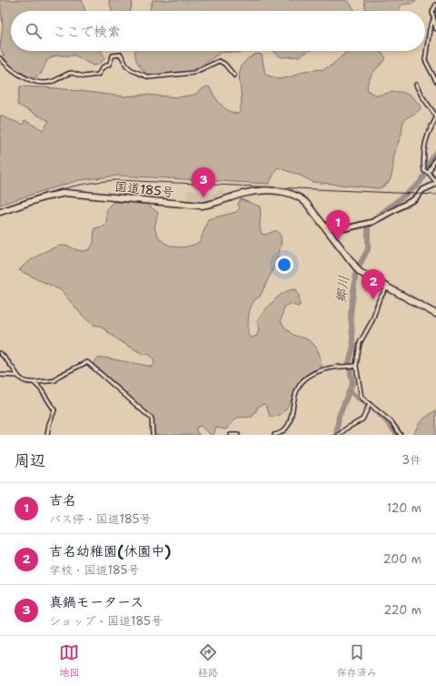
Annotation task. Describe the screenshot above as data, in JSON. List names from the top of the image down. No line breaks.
{"streets":{"highway":["国道185号"]},"water":["郷川"],"page":{"search":"ここで検索","pins":["3","1","2"],"heading":["周辺","3件"],"list":[{"mark":"1","name":"吉名","note":"バス停 · 国道185号","value":"120 m"},{"mark":"2","name":"吉名幼稚園(休園中)","note":"学校 · 国道185号","value":"200 m"},{"mark":"3","name":"真鍋モータース","note":"ショップ · 国道185号","value":"220 m"}],"nav":["地図","経路","保存済み"]}}
